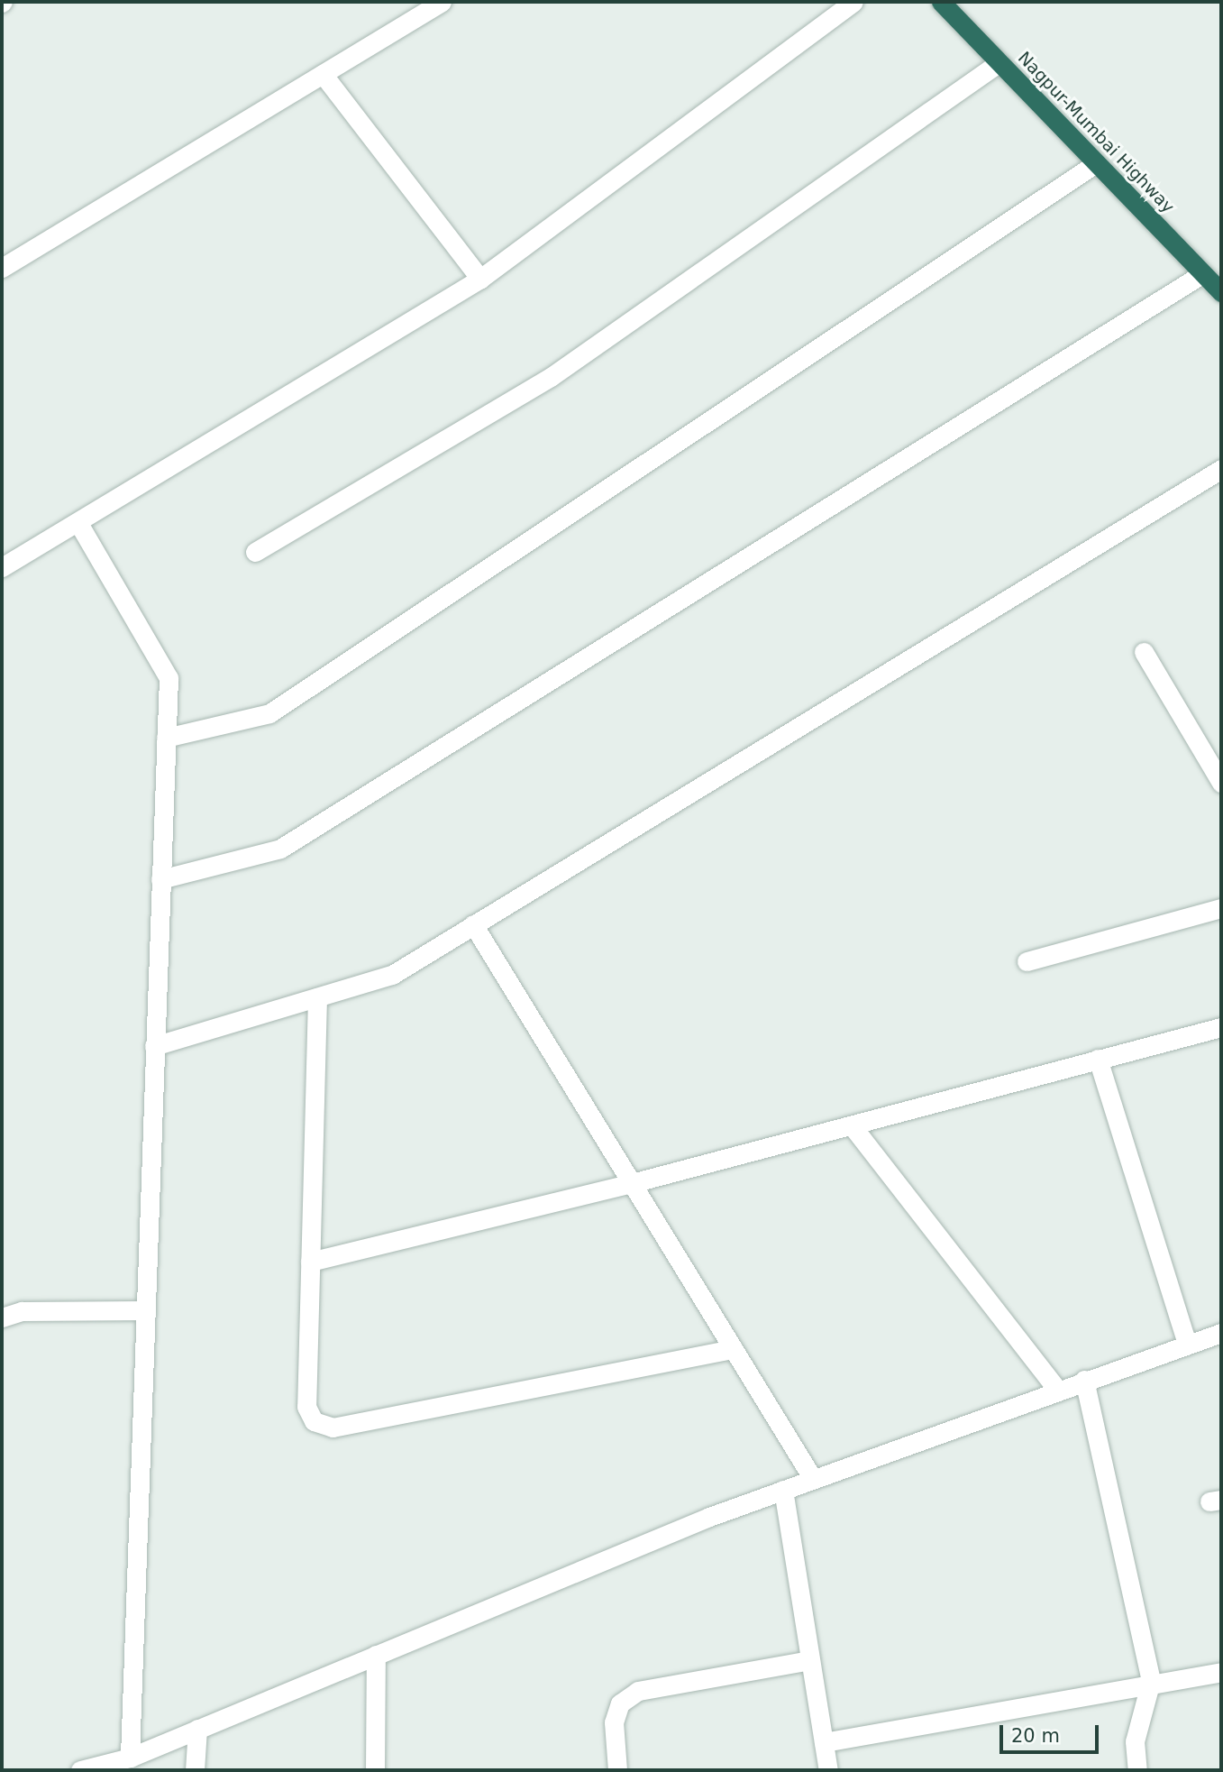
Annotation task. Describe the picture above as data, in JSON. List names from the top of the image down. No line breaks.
{"streets":{"highway":["Nagpur-Mumbai Highway"]},"scale_bar":"20 m"}
